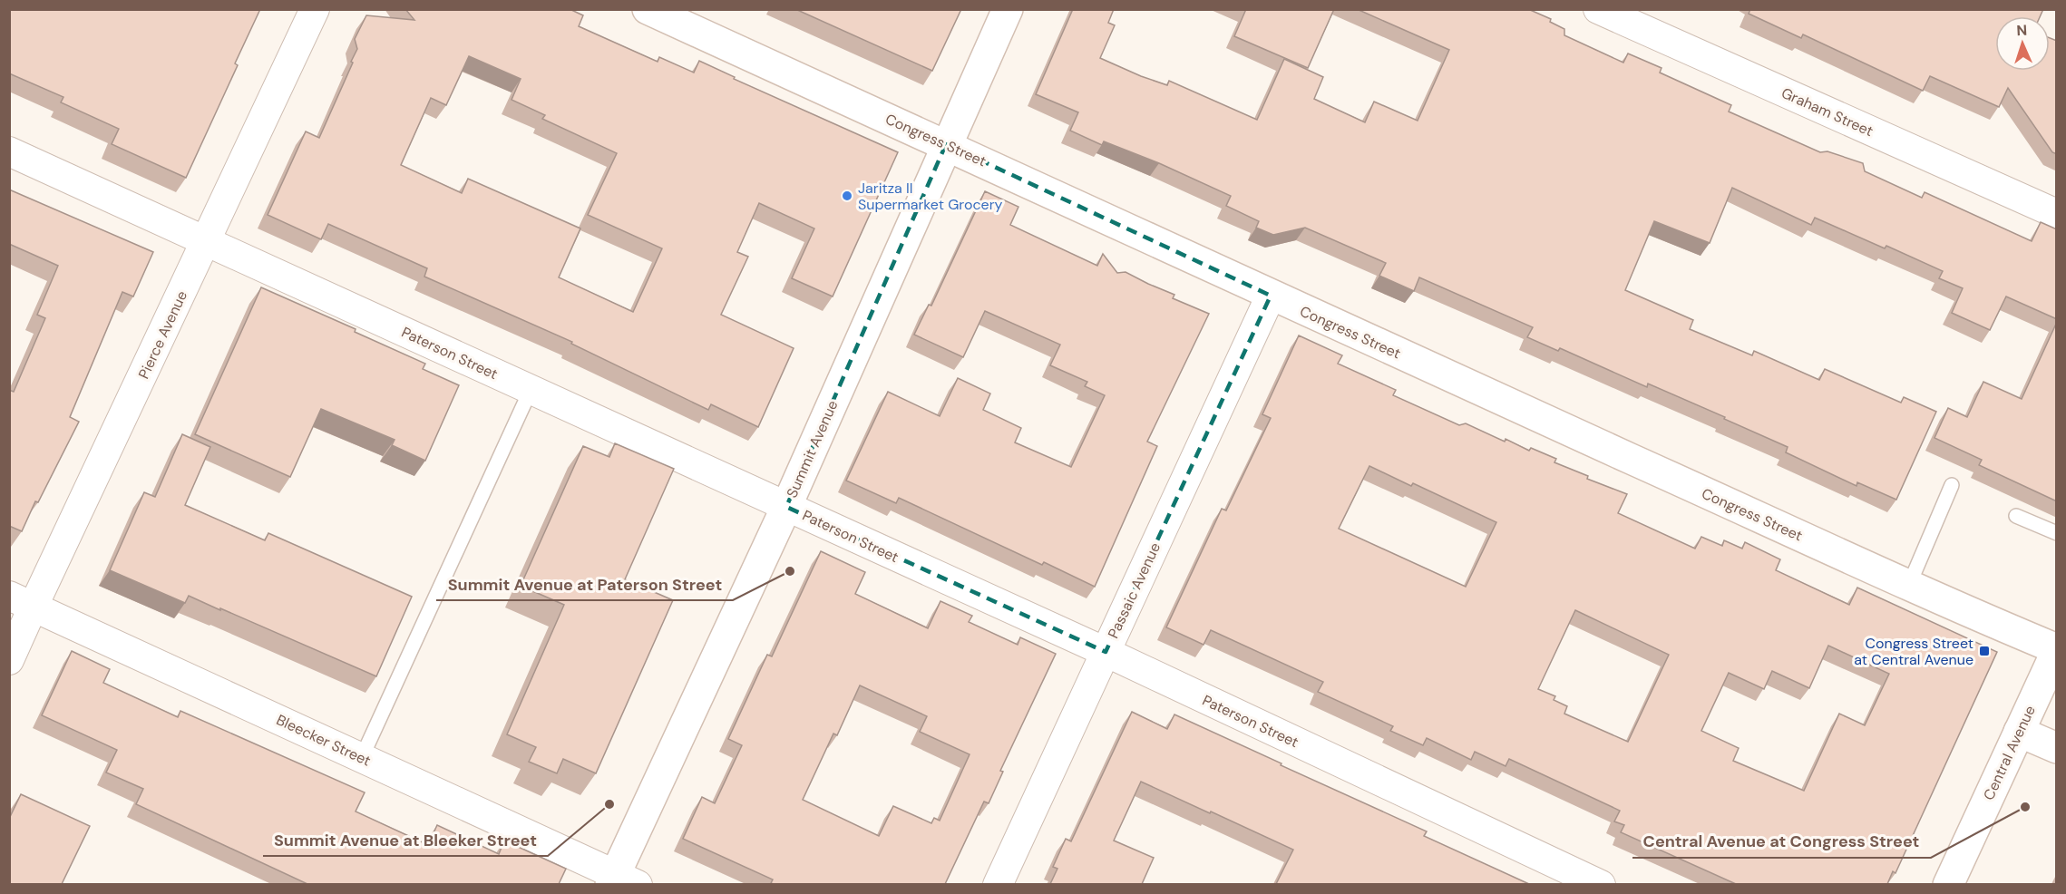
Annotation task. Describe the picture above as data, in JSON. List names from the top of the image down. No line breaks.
{"streets":{"street":["Graham Street","Congress Street","Pierce Avenue","Paterson Street","Summit Avenue","Passaic Avenue","Bleecker Street","Central Avenue"]},"crossings":[["Congress Street","Summit Avenue"],["Congress Street","Passaic Avenue"],["Congress Street","Central Avenue"],["Pierce Avenue","Paterson Street"],["Pierce Avenue","Bleecker Street"],["Paterson Street","Summit Avenue"],["Paterson Street","Passaic Avenue"],["Summit Avenue","Bleecker Street"]],"places":{"other":["Jaritza II Supermarket Grocery","Summit Avenue at Paterson Street","Summit Avenue at Bleeker Street","Central Avenue at Congress Street"],"transit":["Congress Street at Central Avenue"]},"north":"top"}
